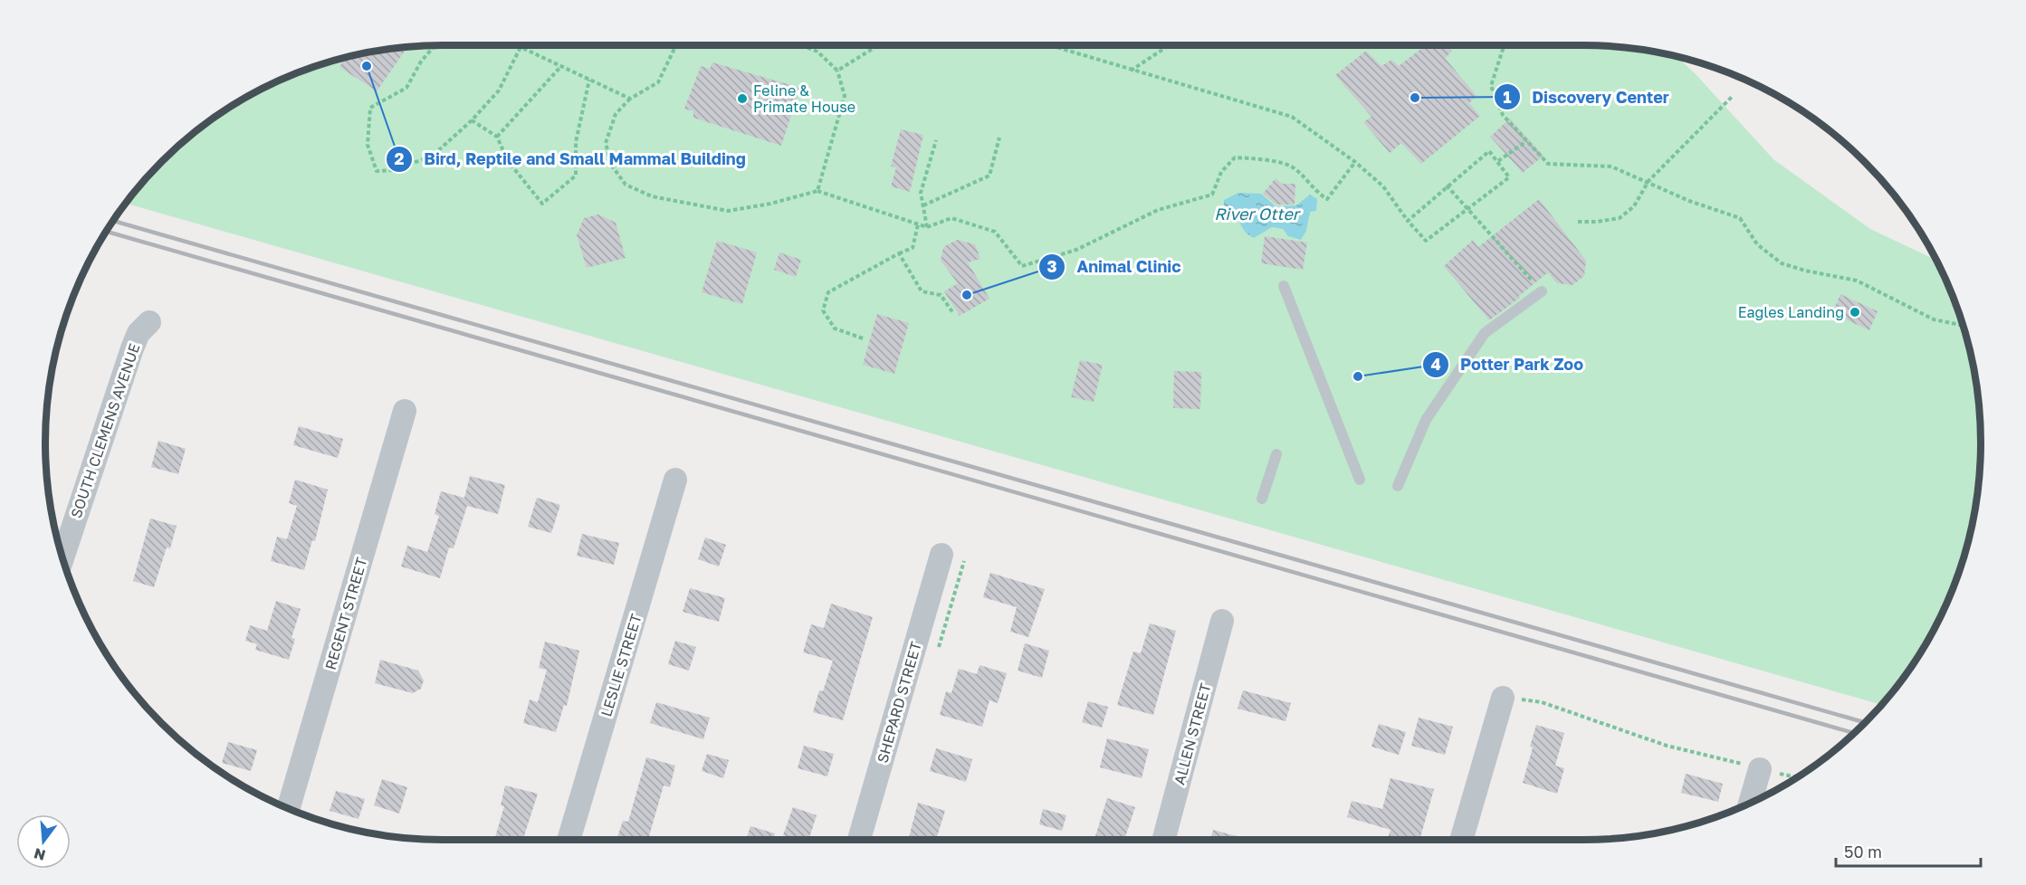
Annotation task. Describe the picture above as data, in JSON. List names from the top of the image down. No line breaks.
{"streets":{"street":["SOUTH CLEMENS AVENUE","REGENT STREET","LESLIE STREET","SHEPARD STREET","ALLEN STREET"]},"water":["River Otter"],"places":["Bird, Reptile and Small Mammal Building","Discovery Center","Feline & Primate House","Animal Clinic","Eagles Landing","Potter Park Zoo"],"scale_bar":"50 m","north":"bottom"}
